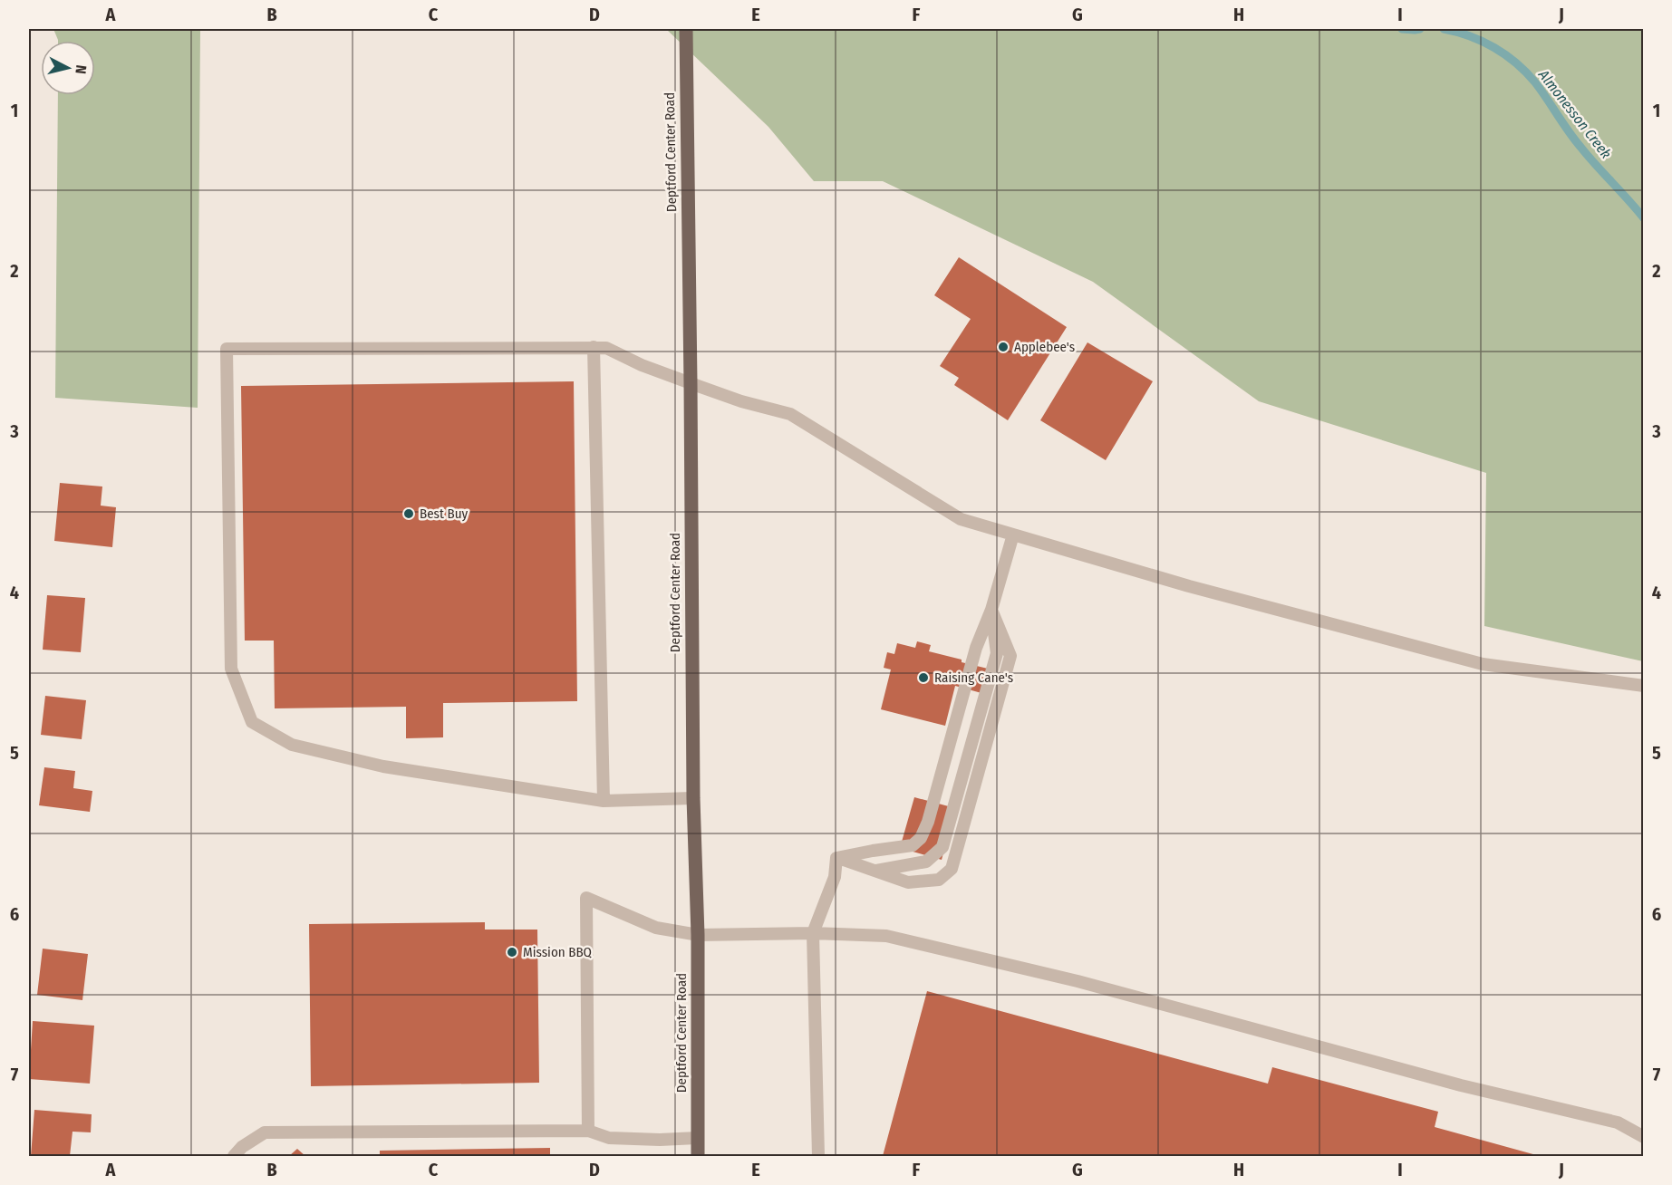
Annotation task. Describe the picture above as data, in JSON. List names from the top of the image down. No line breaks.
{"streets":{"main road":["Deptford Center Road"]},"water":["Almonesson Creek"],"places":["Applebee's","Best Buy","Raising Cane's","Mission BBQ"],"north":"right","grid":{"columns":["A","B","C","D","E","F","G","H","I","J"],"rows":["1","2","3","4","5","6","7"]}}
